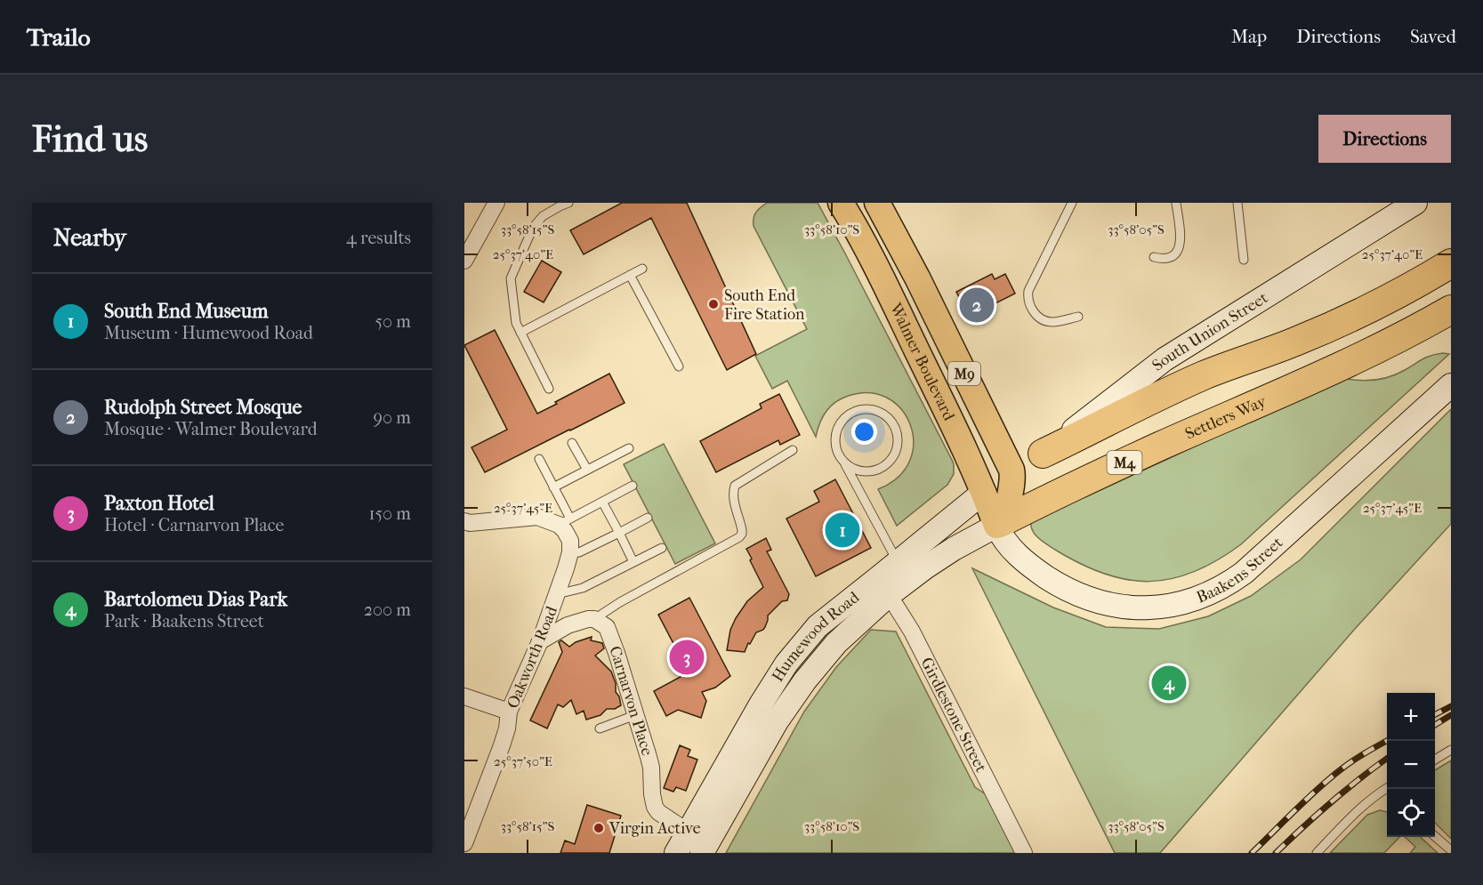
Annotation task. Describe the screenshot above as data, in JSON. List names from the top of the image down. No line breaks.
{"streets":{"highway":["Settlers Way","M4"],"main road":["South Union Street","Walmer Boulevard","M9","Humewood Road"],"street":["Baakens Street","Oakworth Road","Carnarvon Place","Girdlestone Street"]},"crossings":[["South Union Street","Walmer Boulevard"],["South Union Street","Humewood Road"],["Walmer Boulevard","Settlers Way"],["Walmer Boulevard","Baakens Street"],["Walmer Boulevard","Humewood Road"],["Settlers Way","Baakens Street"],["Settlers Way","Humewood Road"],["Baakens Street","Humewood Road"],["Humewood Road","Carnarvon Place"],["Humewood Road","Girdlestone Street"]],"places":["South End Fire Station","Virgin Active"],"page":{"header":"Trailo","nav":["Map","Directions","Saved"],"buttons":"Directions","title":"Find us","heading":["Nearby","4 results"],"list":[{"mark":"1","name":"South End Museum","note":"Museum · Humewood Road","value":"50 m"},{"mark":"2","name":"Rudolph Street Mosque","note":"Mosque · Walmer Boulevard","value":"90 m"},{"mark":"3","name":"Paxton Hotel","note":"Hotel · Carnarvon Place","value":"150 m"},{"mark":"4","name":"Bartolomeu Dias Park","note":"Park · Baakens Street","value":"200 m"}],"pins":["2","1","3","4"],"map_buttons":["+","−"]},"coordinates":["33°58'15\"S","33°58'10\"S","33°58'05\"S","25°37'40\"E","25°37'45\"E","25°37'50\"E"]}
